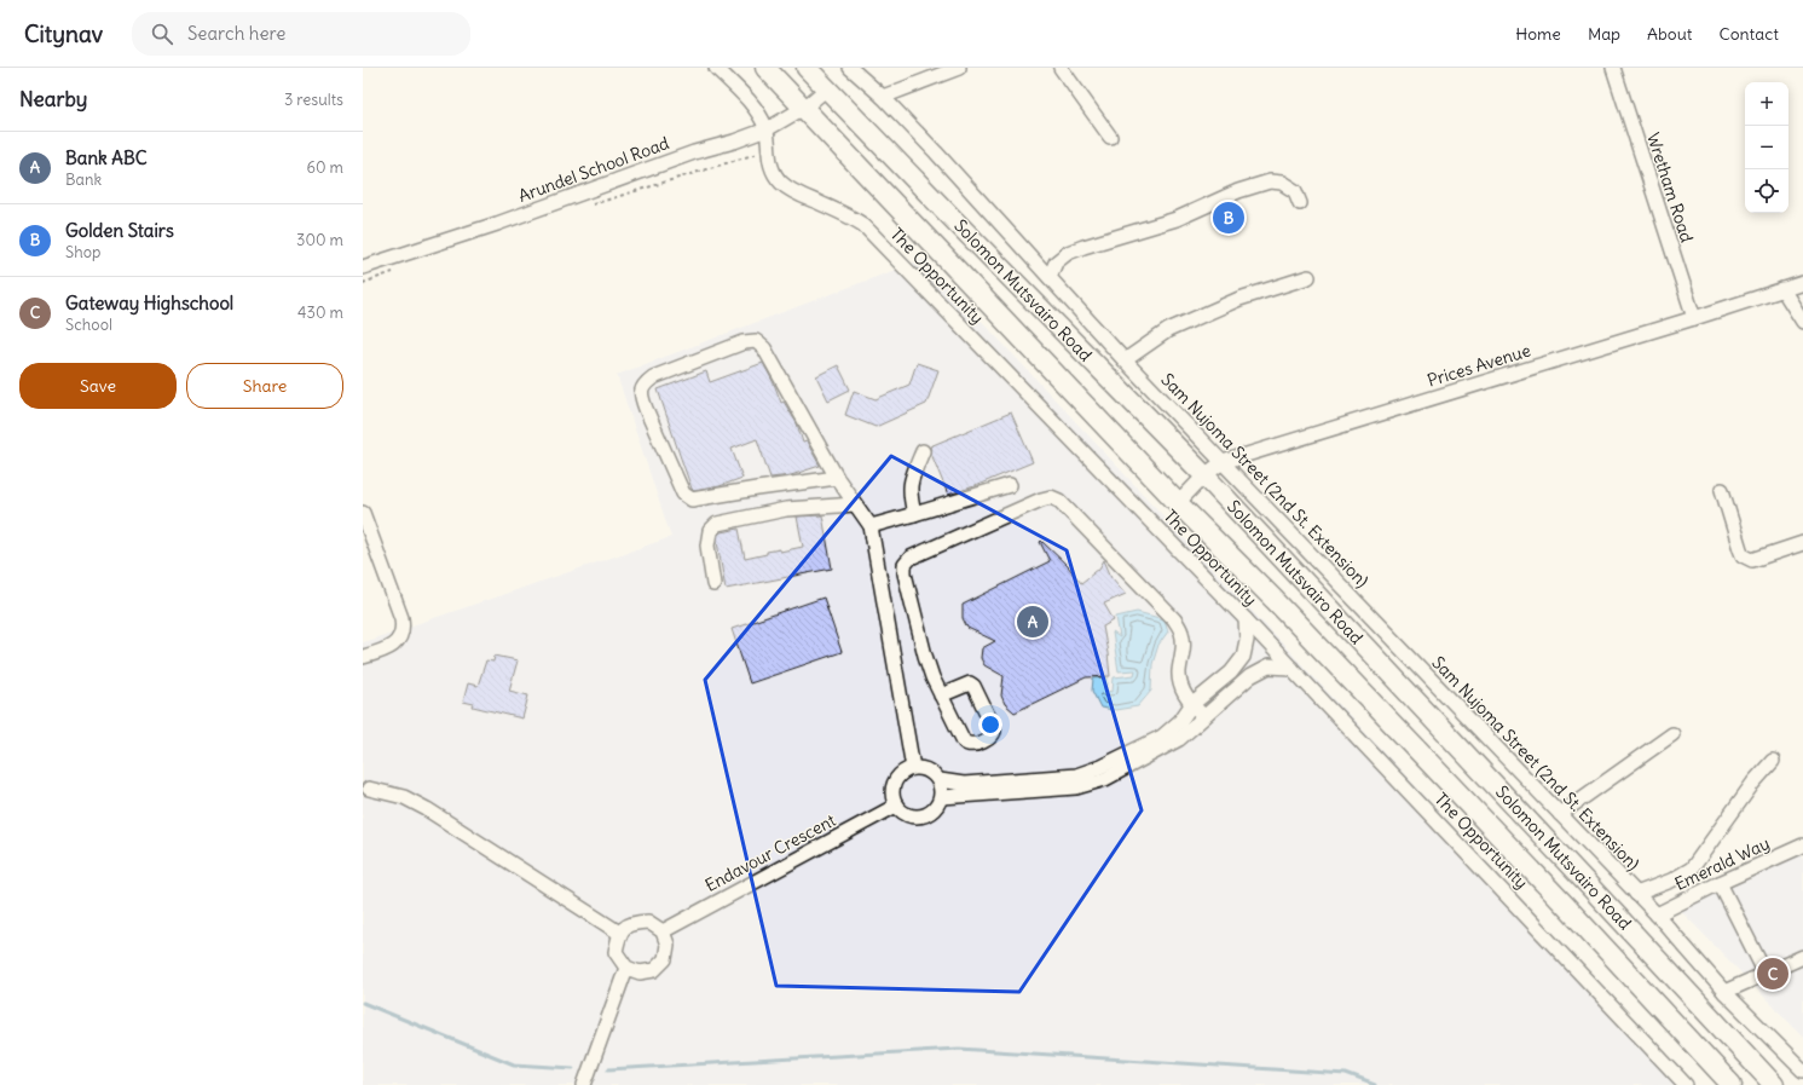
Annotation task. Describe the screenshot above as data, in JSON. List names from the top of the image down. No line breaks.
{"streets":{"highway":["Solomon Mutsvairo Road"],"street":["Arundel School Road","Wretham Road","The Opportunity","Prices Avenue","Sam Nujoma Street (2nd St. Extension)","Endavour Crescent","Emerald Way"]},"crossings":[["Arundel School Road","The Opportunity"],["Arundel School Road","Solomon Mutsvairo Road"],["Wretham Road","Prices Avenue"],["Solomon Mutsvairo Road","Prices Avenue"],["Prices Avenue","Sam Nujoma Street (2nd St. Extension)"],["Sam Nujoma Street (2nd St. Extension)","Emerald Way"]],"page":{"header":"Citynav","search":"Search here","nav":["Home","Map","About","Contact"],"heading":["Nearby","3 results"],"map_buttons":["+","−"],"list":[{"mark":"A","name":"Bank ABC","note":"Bank","value":"60 m"},{"mark":"B","name":"Golden Stairs","note":"Shop","value":"300 m"},{"mark":"C","name":"Gateway Highschool","note":"School","value":"430 m"}],"pins":["B","A","C"],"buttons":["Save","Share"]}}
